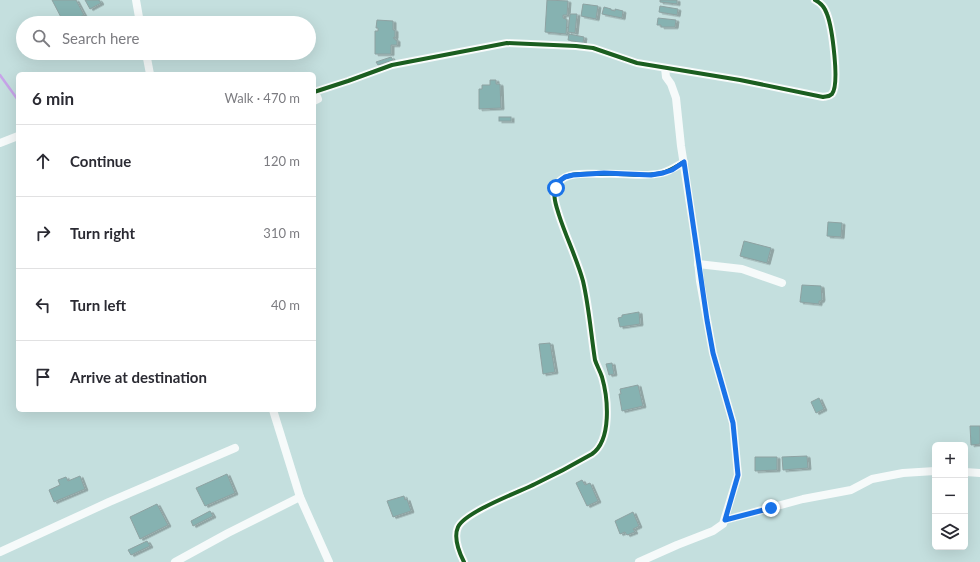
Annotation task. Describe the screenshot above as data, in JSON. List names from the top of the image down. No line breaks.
{"page":{"search":"Search here","heading":["6 min","Walk · 470 m"],"list":[["Continue","120 m"],["Turn right","310 m"],["Turn left","40 m"],"Arrive at destination"],"map_buttons":["+","−"]}}
